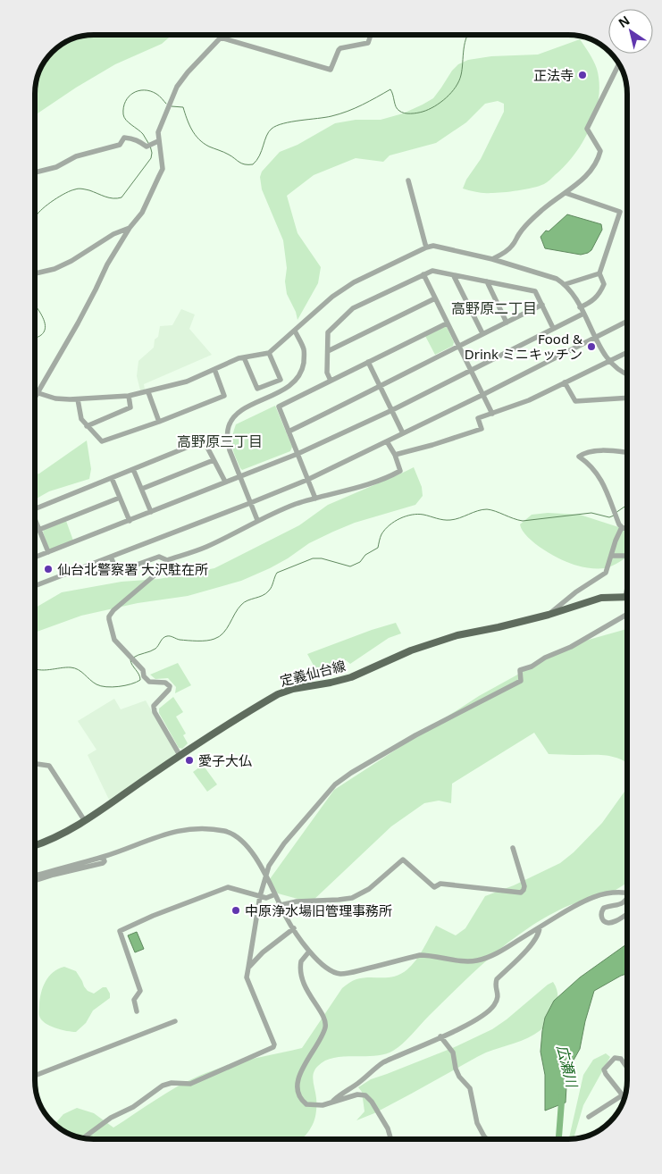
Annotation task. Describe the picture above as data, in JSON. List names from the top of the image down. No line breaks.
{"streets":{"main road":["定義仙台線"]},"districts":["高野原二丁目","高野原三丁目"],"water":["広瀬川"],"places":["正法寺","Food & Drink ミニキッチン","仙台北警察署 大沢駐在所","愛子大仏","中原浄水場旧管理事務所"],"north":"top left"}
